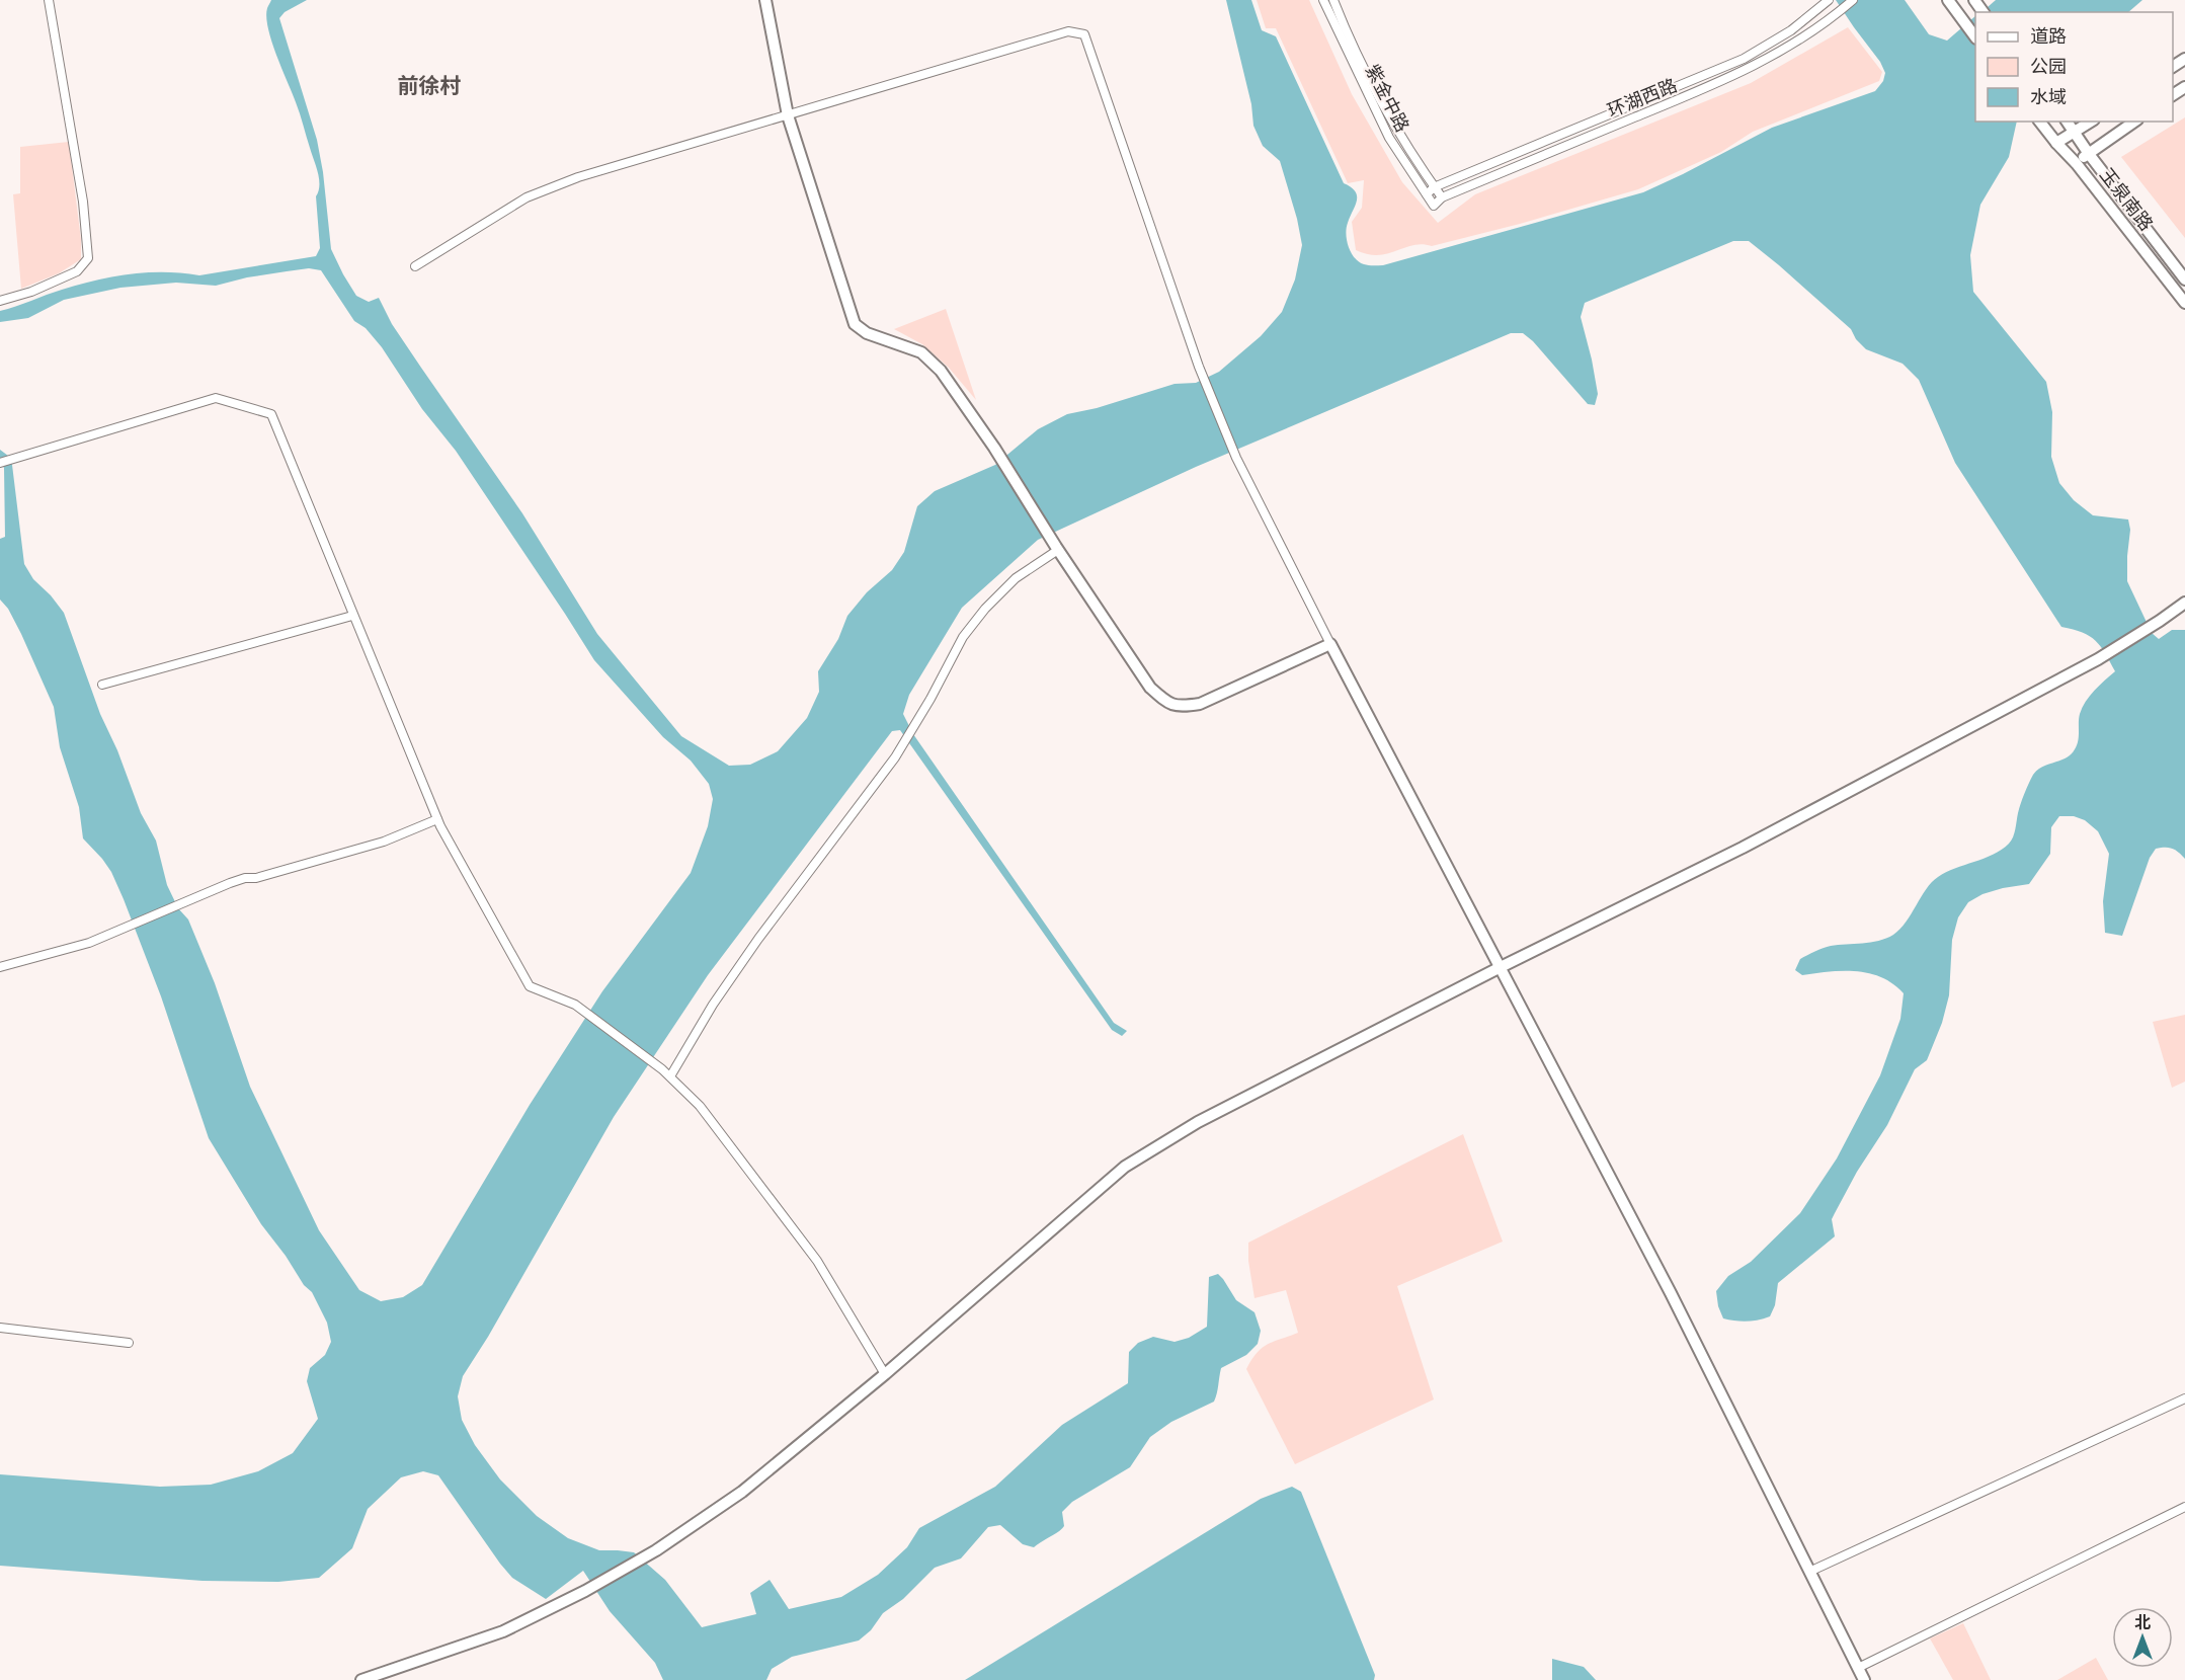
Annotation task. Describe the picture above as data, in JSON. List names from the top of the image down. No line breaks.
{"streets":{"street":["紫金中路","环湖西路","玉泉南路"]},"crossings":[["紫金中路","环湖西路"]],"districts":["前徐村"],"legend":["道路","公园","水域"],"north":"top"}
